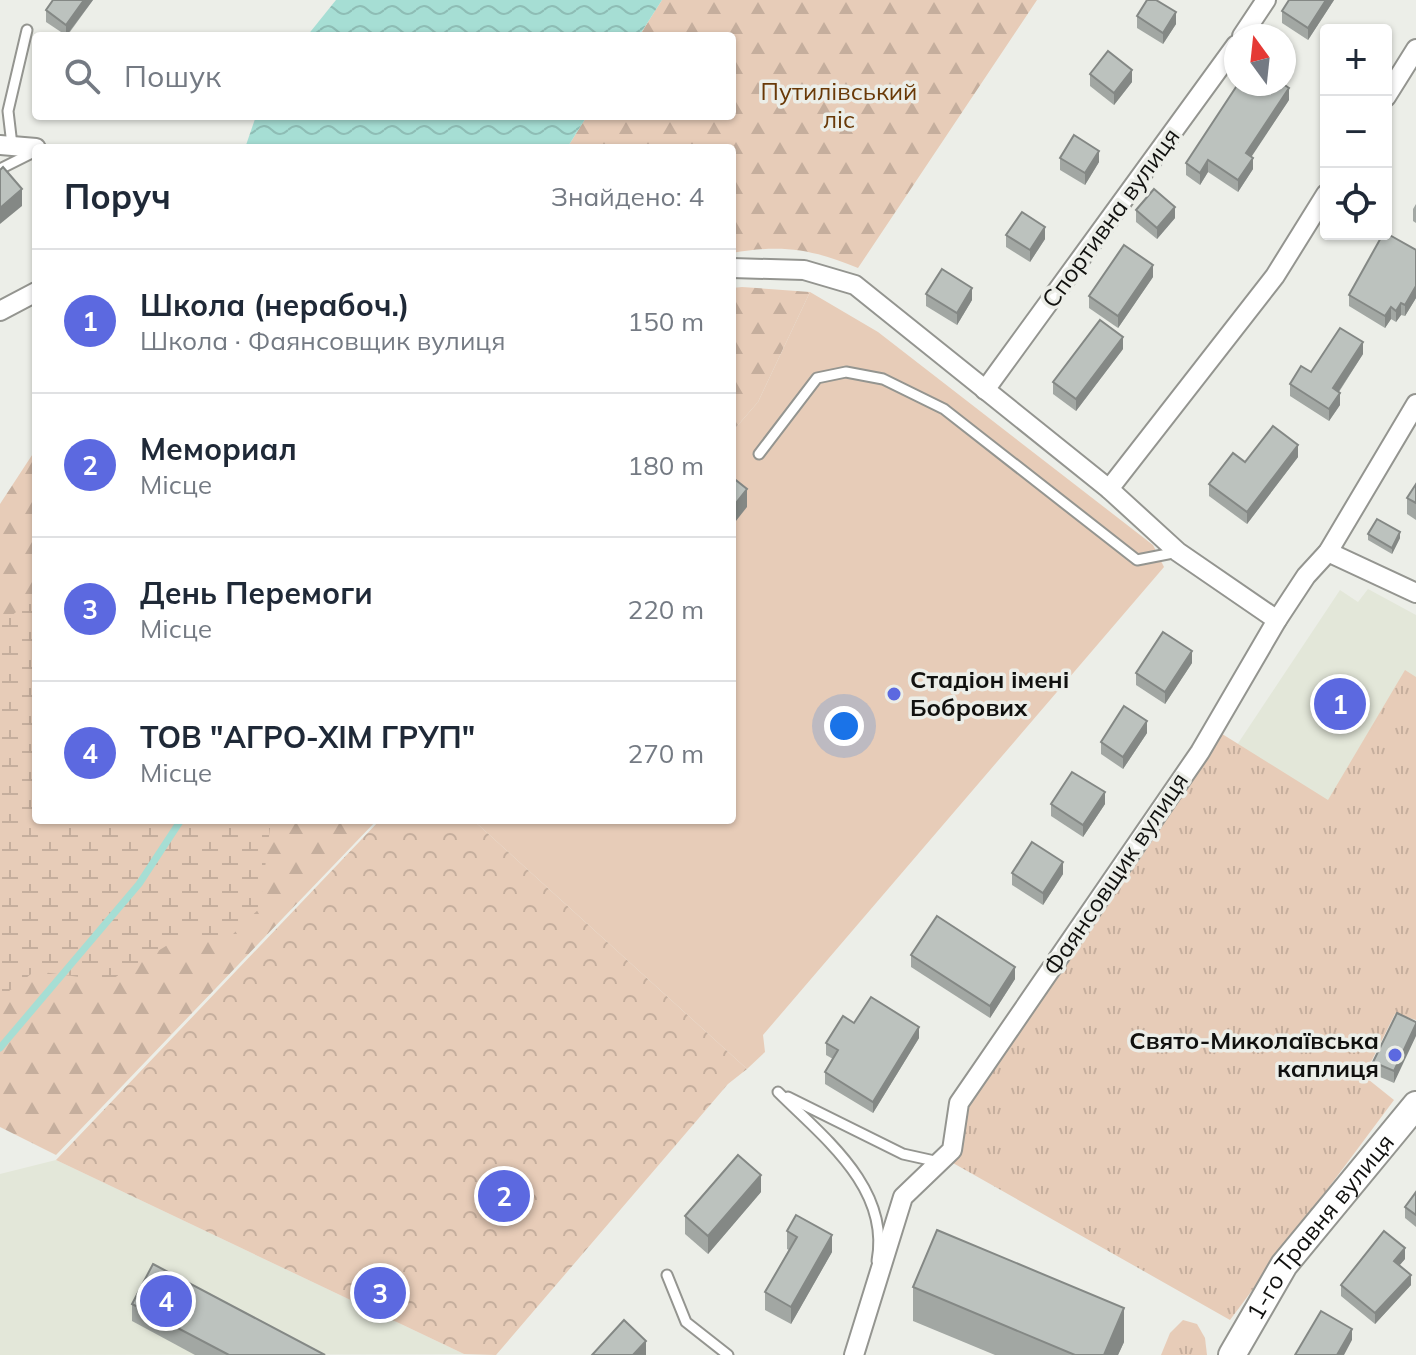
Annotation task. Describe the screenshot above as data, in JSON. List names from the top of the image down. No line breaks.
{"streets":{"street":["Спортивна вулиця","Фаянсовщик вулиця","1-го Травня вулиця"]},"parks":["Путилівський ліс"],"places":["Стадіон імені Бобрових","Свято-Миколаївська каплиця"],"north":"top","page":{"map_buttons":["+","−"],"search":"Пошук","heading":["Поруч","Знайдено: 4"],"list":[{"mark":"1","name":"Школа (нерабоч.)","note":"Школа · Фаянсовщик вулиця","value":"150 m"},{"mark":"2","name":"Мемориал","note":"Місце","value":"180 m"},{"mark":"3","name":"День Перемоги","note":"Місце","value":"220 m"},{"mark":"4","name":"ТОВ \"АГРО-ХІМ ГРУП\"","note":"Місце","value":"270 m"}],"pins":["1","2","3","4"]}}
